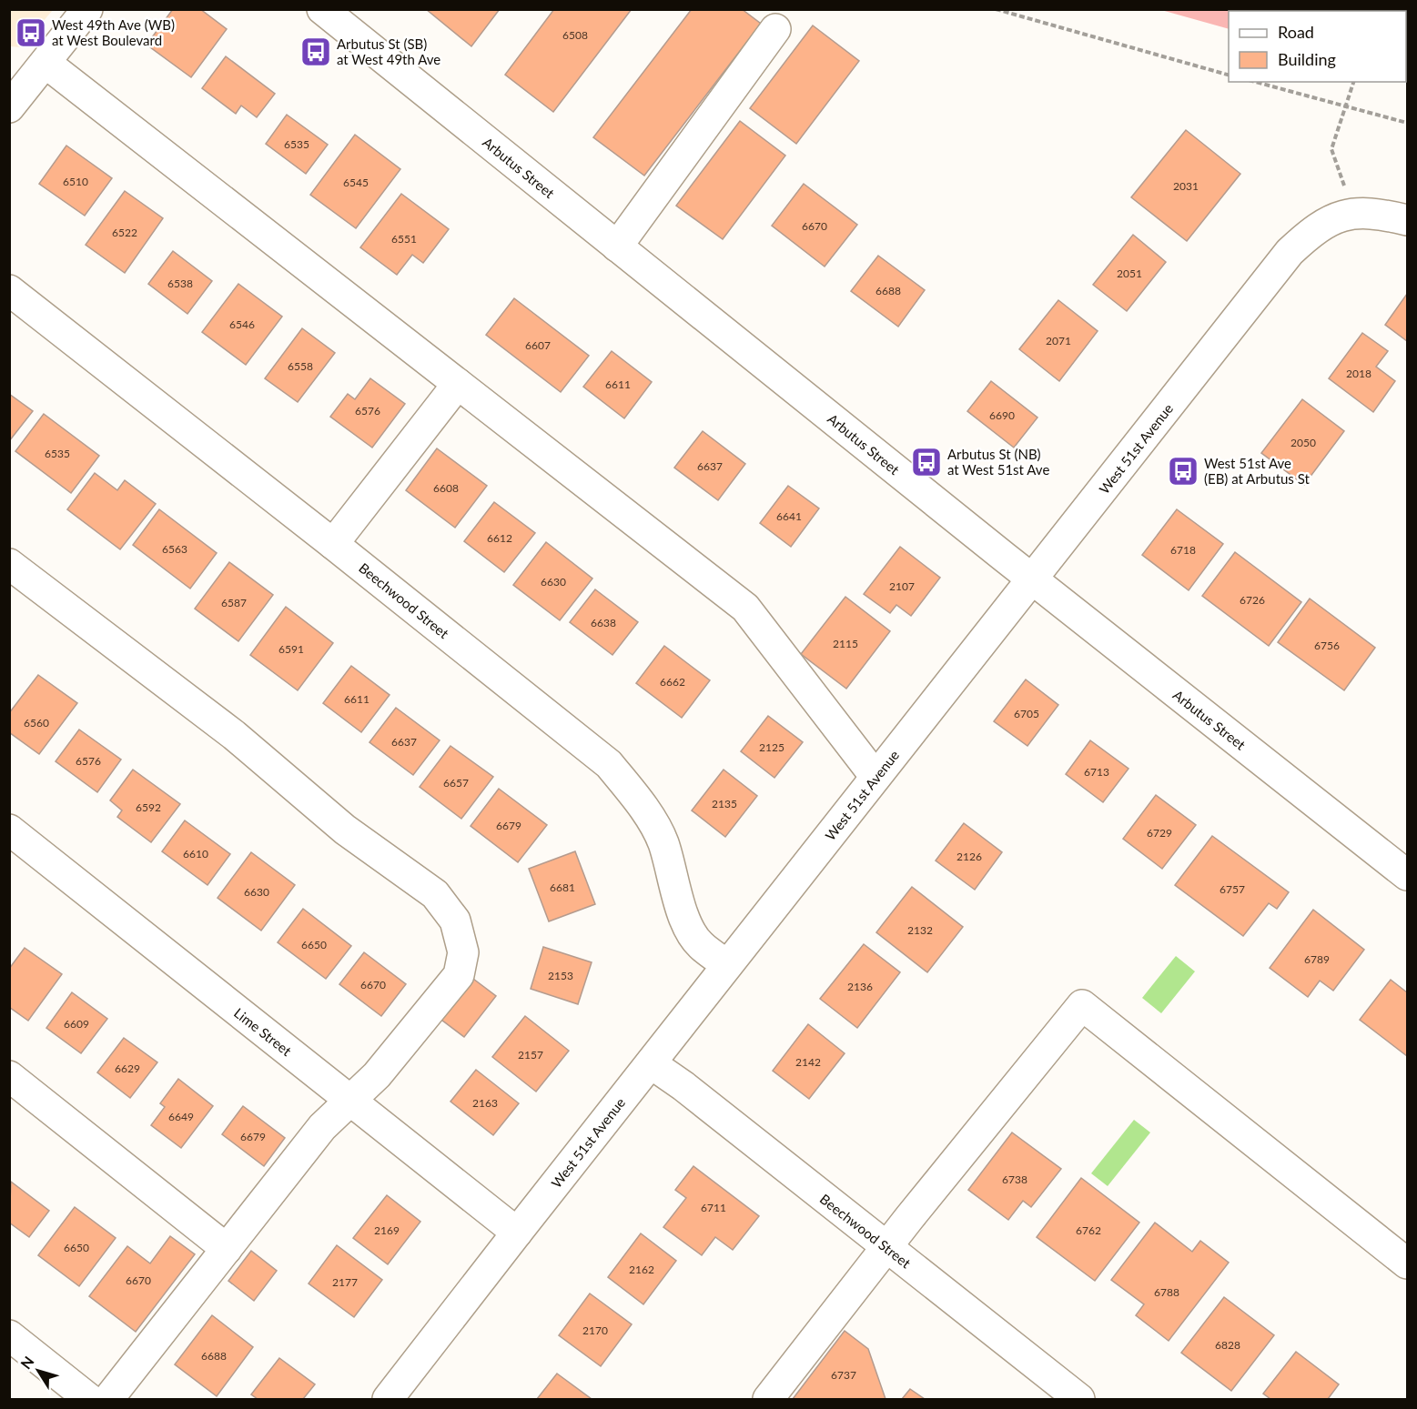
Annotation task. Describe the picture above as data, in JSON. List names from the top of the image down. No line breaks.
{"streets":{"street":["Arbutus Street","West 51st Avenue","Beechwood Street","Lime Street"]},"crossings":[["Arbutus Street","West 51st Avenue"],["West 51st Avenue","Beechwood Street"],["West 51st Avenue","Lime Street"]],"places":{"bus stop":["West 49th Ave (WB) at West Boulevard","Arbutus St (SB) at West 49th Ave","Arbutus St (NB) at West 51st Ave","West 51st Ave (EB) at Arbutus St"]},"house_numbers":["6508","6535","6510","6545","2031","6670","6522","6551","2051","6538","6688","6546","2071","6607","6558","2018","6611","6576","6690","2050","6535","6637","6608","6641","6612","6563","6718","6630","2107","6726","6587","6638","2115","6756","6591","6662","6611","6705","6560","6637","2125","6576","6713","6657","2135","6592","6679","6729","6610","2126","6681","6757","6630","2132","6650","6789","2153","6670","2136","6609","2157","2142","6629","2163","6649","6679","6738","6711","2169","6762","6650","2162","6670","2177","6788","2170","6828","6688","6737"],"legend":["Road","Building"],"north":"top left"}
